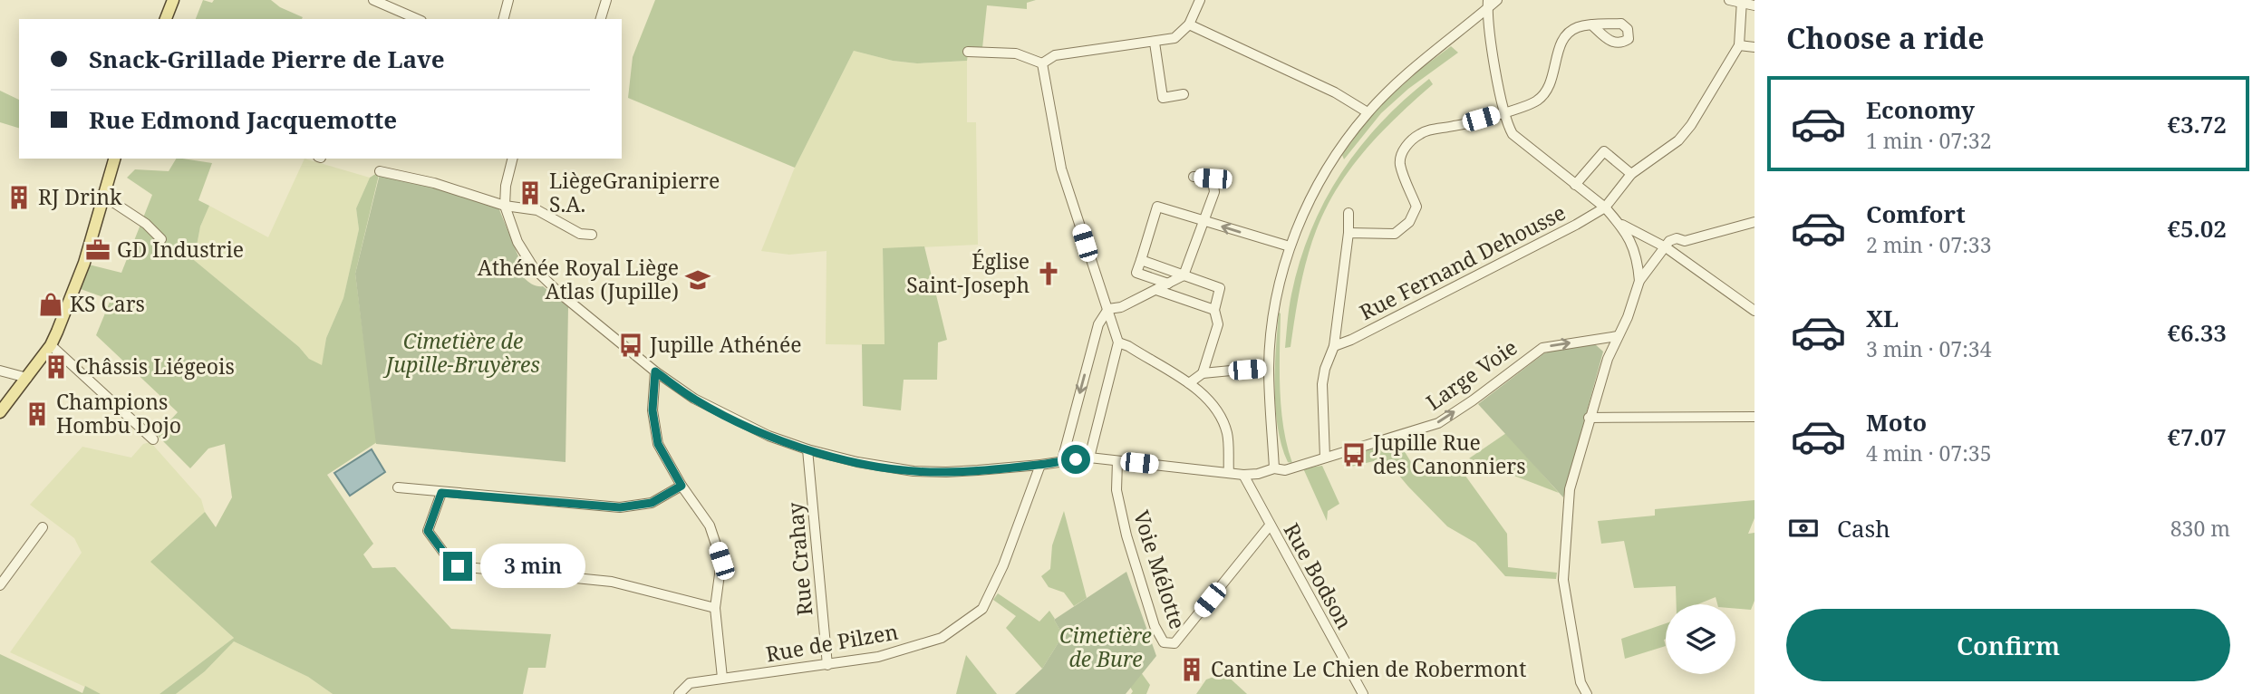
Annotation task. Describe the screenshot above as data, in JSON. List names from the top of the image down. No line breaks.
{"streets":{"street":["Rue Fernand Dehousse","Large Voie","Rue Crahay","Voie Mélotte","Rue Bodson","Rue de Pilzen"]},"crossings":[["Large Voie","Rue Crahay"],["Large Voie","Voie Mélotte"],["Large Voie","Rue Bodson"],["Large Voie","Rue de Pilzen"],["Rue Crahay","Rue de Pilzen"],["Voie Mélotte","Rue Bodson"]],"parks":["Cimetière de Jupille-Bruyères","Cimetière de Bure"],"places":{"building":["LiègeGranipierre S.A.","RJ Drink","Châssis Liégeois","Champions Hombu Dojo","Cantine Le Chien de Robermont"],"office":["GD Industrie"],"church":["Église Saint-Joseph"],"school or university":["Athénée Royal Liège Atlas (Jupille)"],"shop":["KS Cars"],"bus stop":["Jupille Athénée","Jupille Rue des Canonniers"]},"page":{"heading":"Choose a ride","banner":["Snack-Grillade Pierre de Lave","Rue Edmond Jacquemotte"],"list":[{"name":"Economy","note":"1 min · 07:32","value":"€3.72"},{"name":"Comfort","note":"2 min · 07:33","value":"€5.02"},{"name":"XL","note":"3 min · 07:34","value":"€6.33"},{"name":"Moto","note":"4 min · 07:35","value":"€7.07"}],"pay":["Cash","830 m"],"bubble":"3 min","buttons":"Confirm"}}
